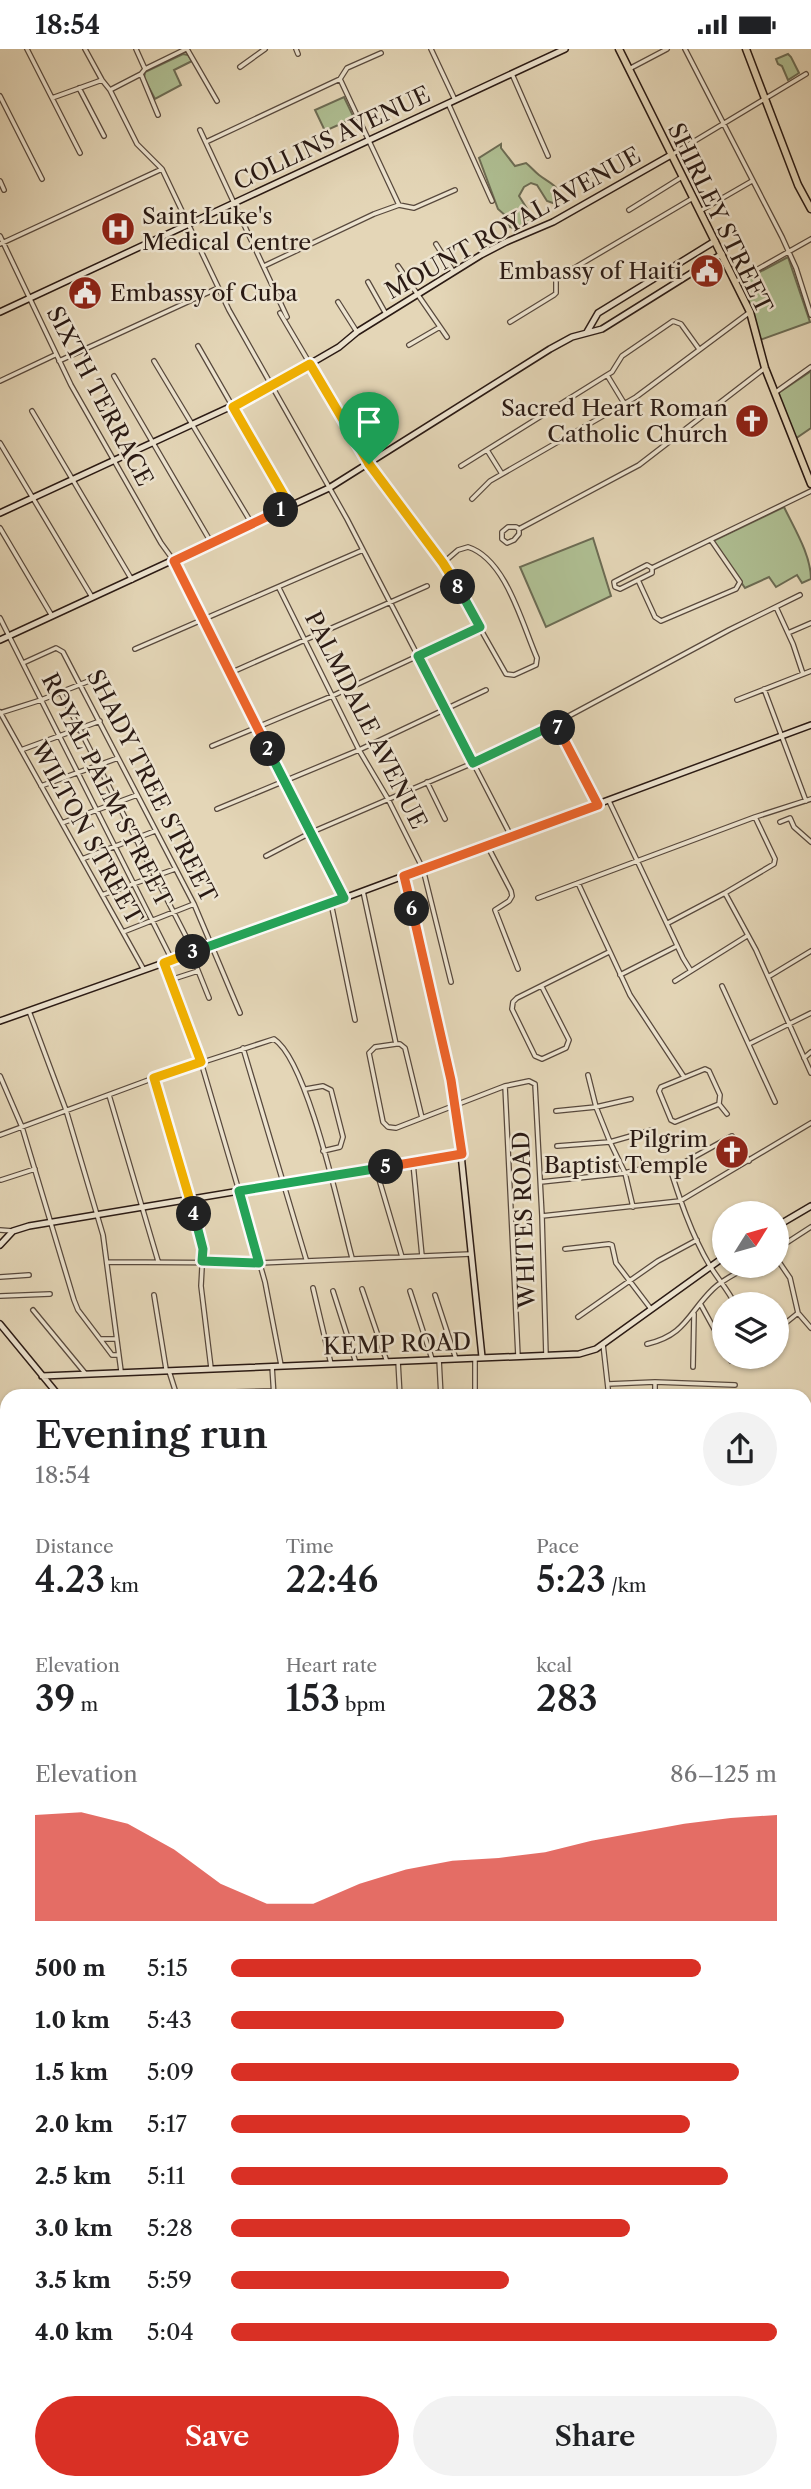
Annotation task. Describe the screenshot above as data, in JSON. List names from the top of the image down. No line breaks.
{"streets":{"highway":["SHIRLEY STREET"],"street":["COLLINS AVENUE","MOUNT ROYAL AVENUE","SIXTH TERRACE","PALMDALE AVENUE","SHADY TREE STREET","ROYAL PALM STREET","WILTON STREET","WHITES ROAD","KEMP ROAD"]},"crossings":[["COLLINS AVENUE","SIXTH TERRACE"],["SHIRLEY STREET","MOUNT ROYAL AVENUE"],["MOUNT ROYAL AVENUE","SIXTH TERRACE"],["SHADY TREE STREET","ROYAL PALM STREET"],["WHITES ROAD","KEMP ROAD"]],"places":{"hospital":["Saint Luke's Medical Centre"],"public building":["Embassy of Haiti","Embassy of Cuba"],"church":["Sacred Heart Roman Catholic Church","Pilgrim Baptist Temple"]},"north":"top right","page":{"status":"18:54","pins":["1","8","7","2","6","3","5","4"],"heading":["Evening run","18:54"],"stats":[["Distance","4.23 km"],["Time","22:46"],["Pace","5:23 /km"],["Elevation","39 m"],["Heart rate","153 bpm"],["kcal","283"]],"chart":["Elevation","86–125 m"],"list":[{"name":"500 m","note":"5:15"},{"name":"1.0 km","note":"5:43"},{"name":"1.5 km","note":"5:09"},{"name":"2.0 km","note":"5:17"},{"name":"2.5 km","note":"5:11"},{"name":"3.0 km","note":"5:28"},{"name":"3.5 km","note":"5:59"},{"name":"4.0 km","note":"5:04"}],"buttons":["Save","Share"]}}
